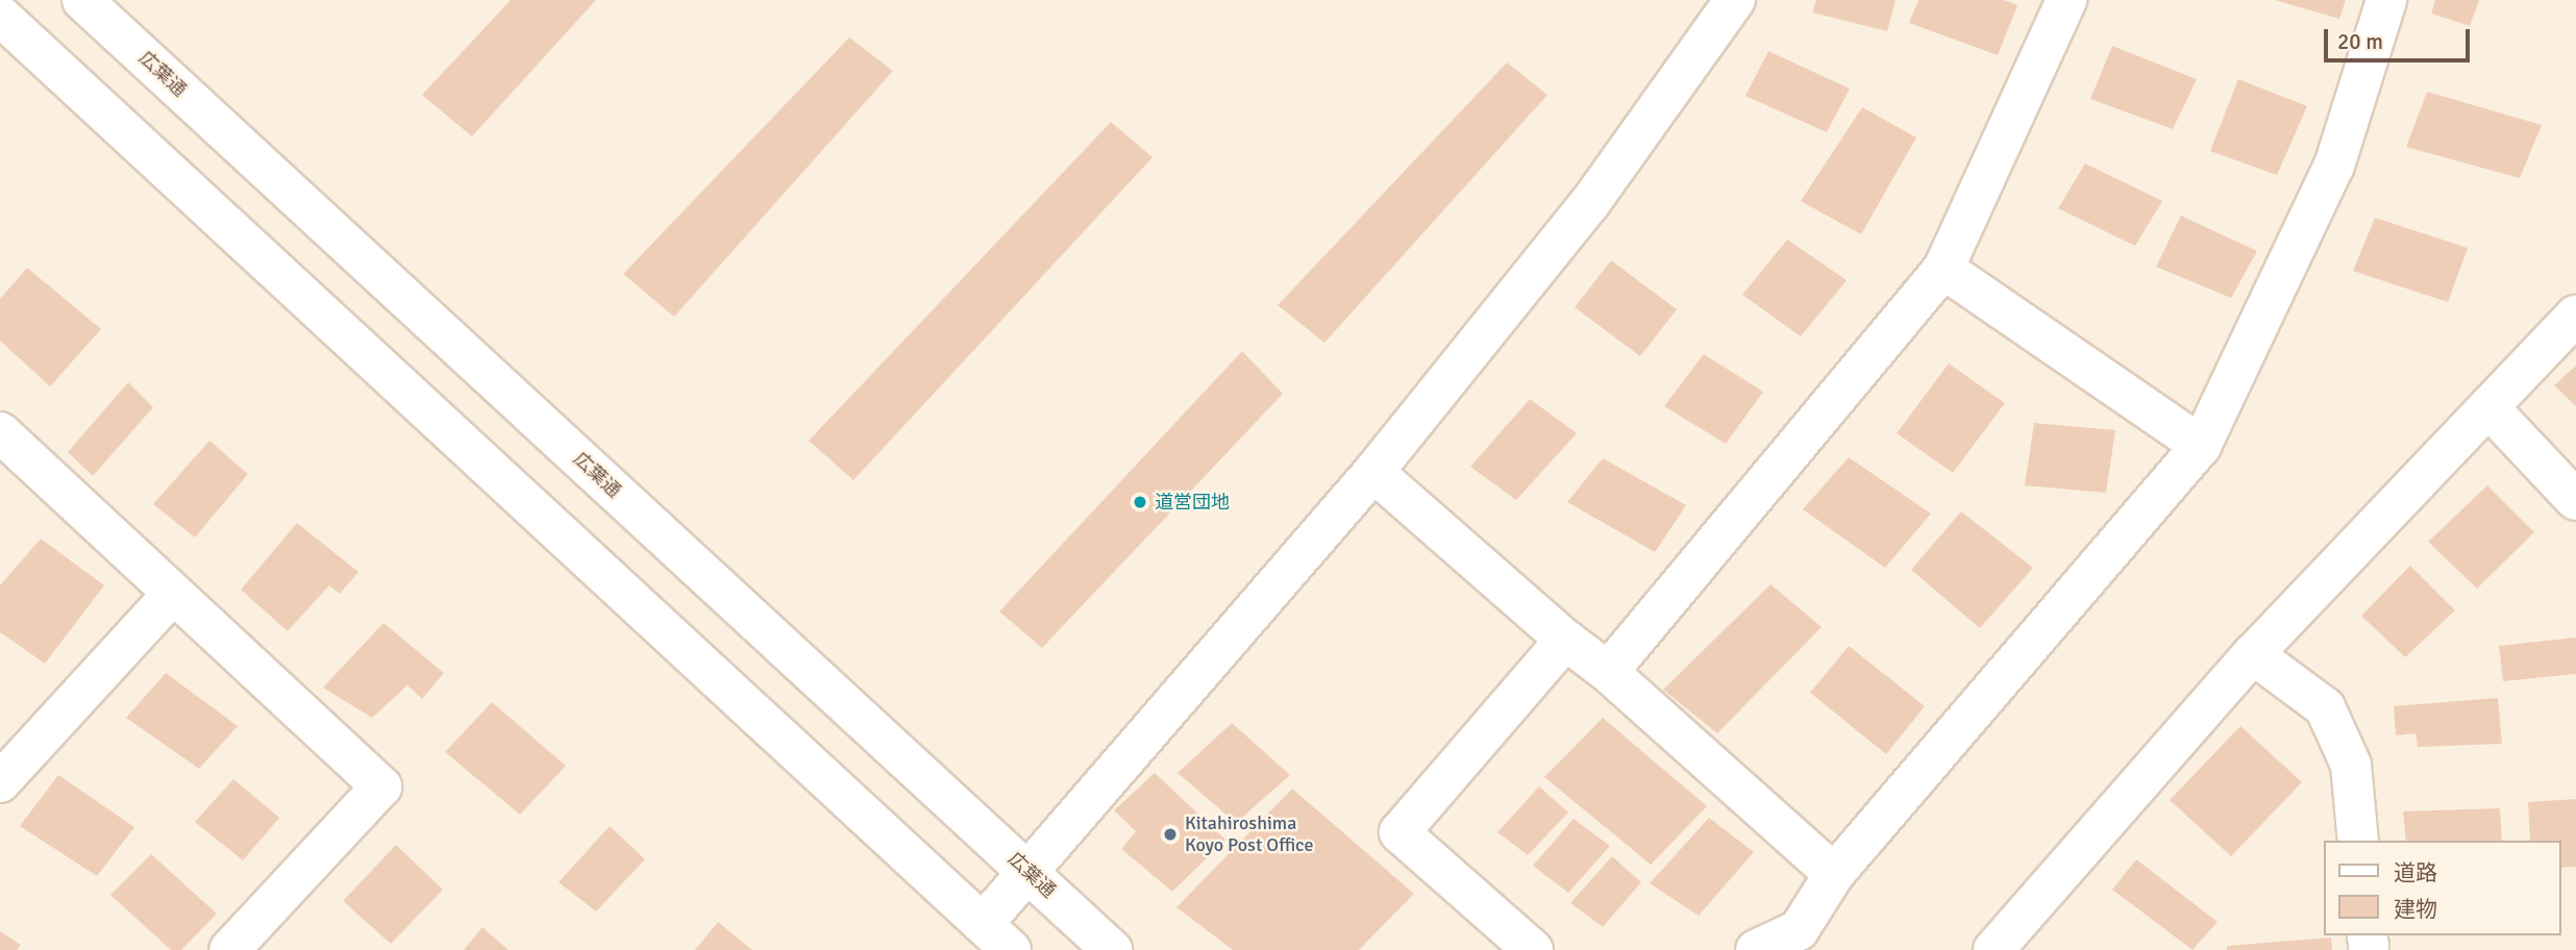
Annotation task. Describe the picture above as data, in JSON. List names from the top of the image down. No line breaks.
{"streets":{"street":["広葉通"]},"places":["道営団地","Kitahiroshima Koyo Post Office"],"legend":["道路","建物"],"scale_bar":"20 m"}
